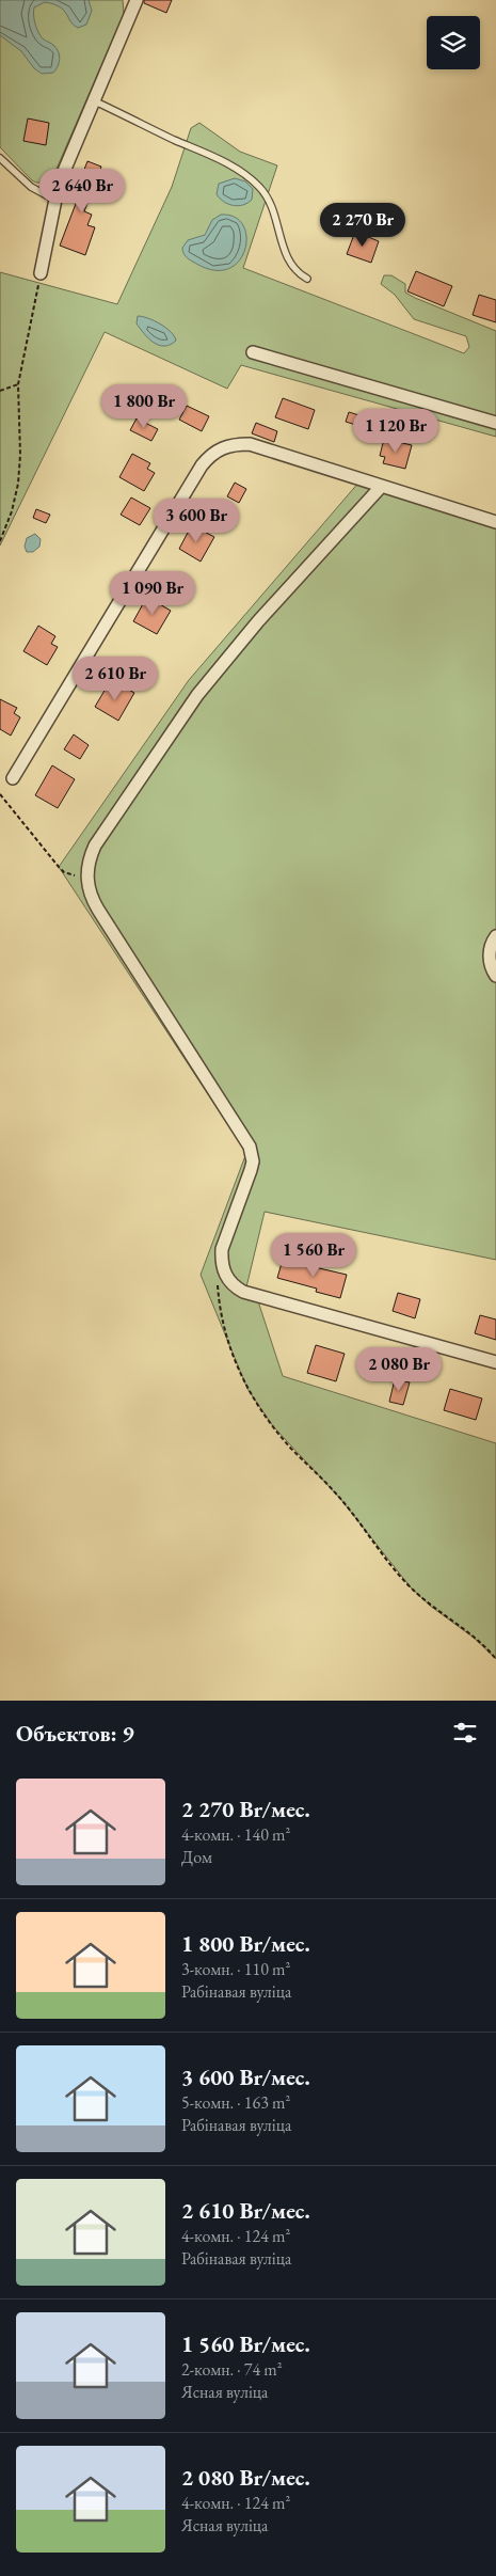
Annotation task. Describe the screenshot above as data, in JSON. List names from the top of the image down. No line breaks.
{"page":{"price":["2 640 Br","2 270 Br","1 800 Br","1 120 Br","3 600 Br","1 090 Br","2 610 Br","1 560 Br","2 080 Br"],"heading":"Объектов: 9","list":[{"name":"2 270 Br/мес.","note":"4-комн. · 140 m² · Дом"},{"name":"1 800 Br/мес.","note":"3-комн. · 110 m² · Рабінавая вуліца"},{"name":"3 600 Br/мес.","note":"5-комн. · 163 m² · Рабінавая вуліца"},{"name":"2 610 Br/мес.","note":"4-комн. · 124 m² · Рабінавая вуліца"},{"name":"1 560 Br/мес.","note":"2-комн. · 74 m² · Ясная вуліца"},{"name":"2 080 Br/мес.","note":"4-комн. · 124 m² · Ясная вуліца"}]}}
